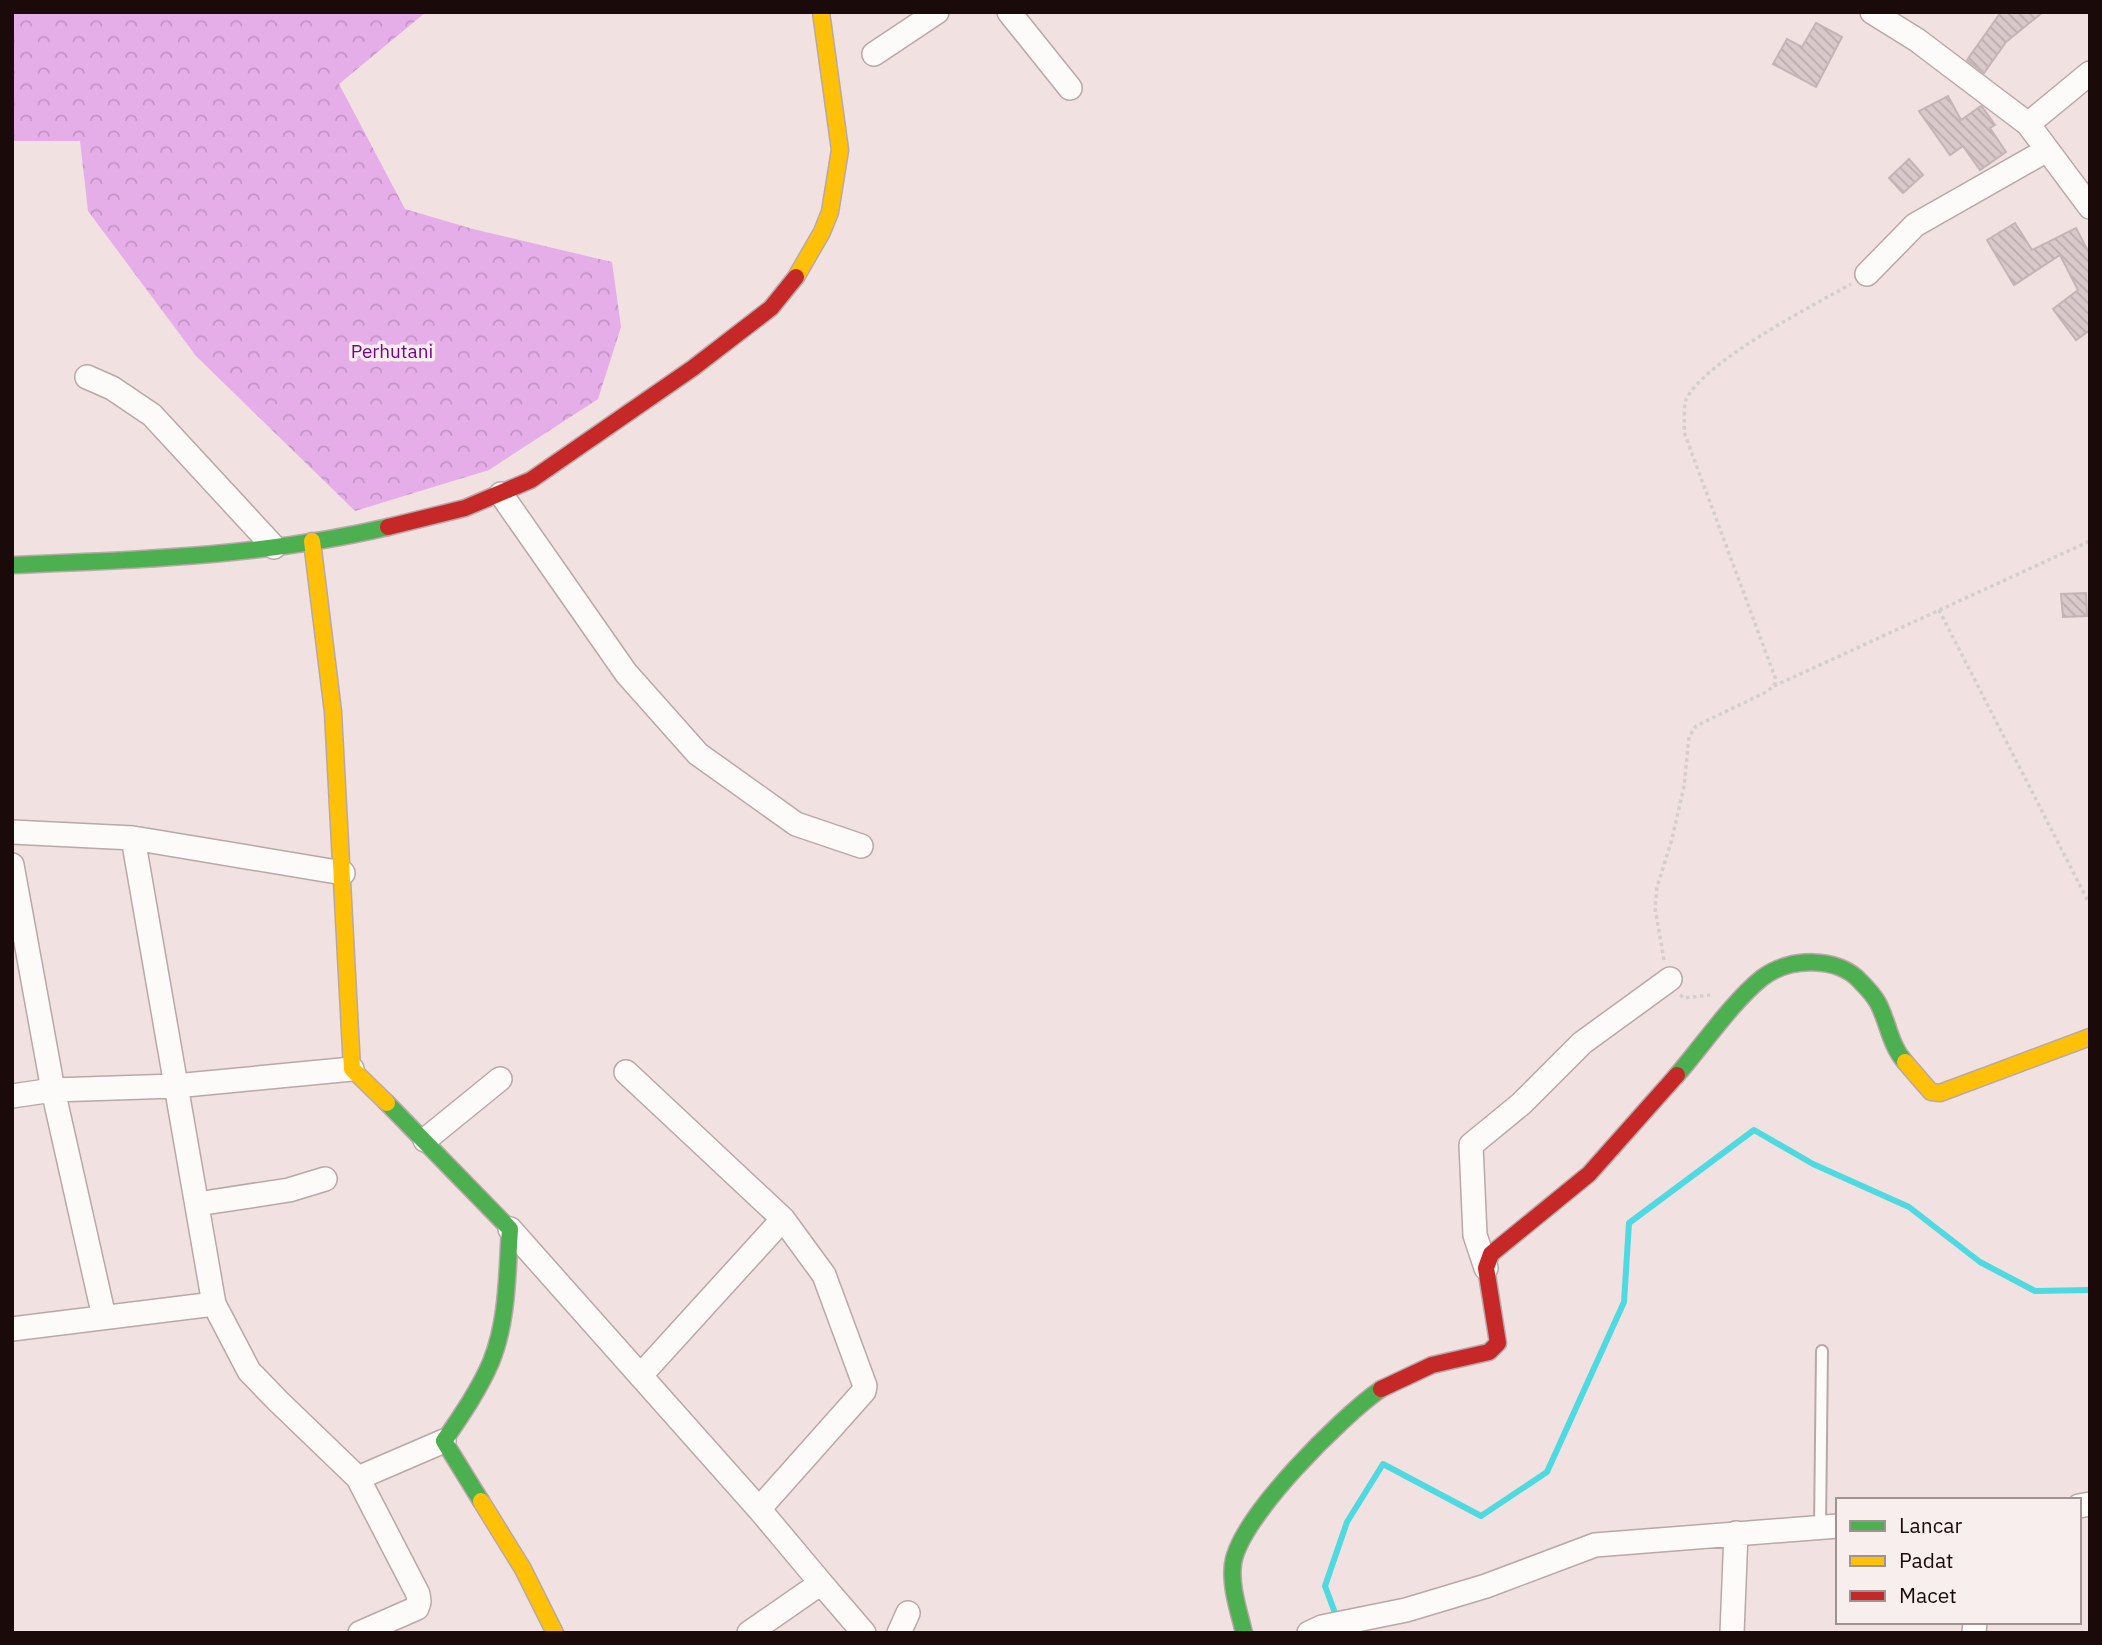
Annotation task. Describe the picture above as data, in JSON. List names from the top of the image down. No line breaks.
{"parks":["Perhutani"],"legend":["Lancar","Padat","Macet"]}
